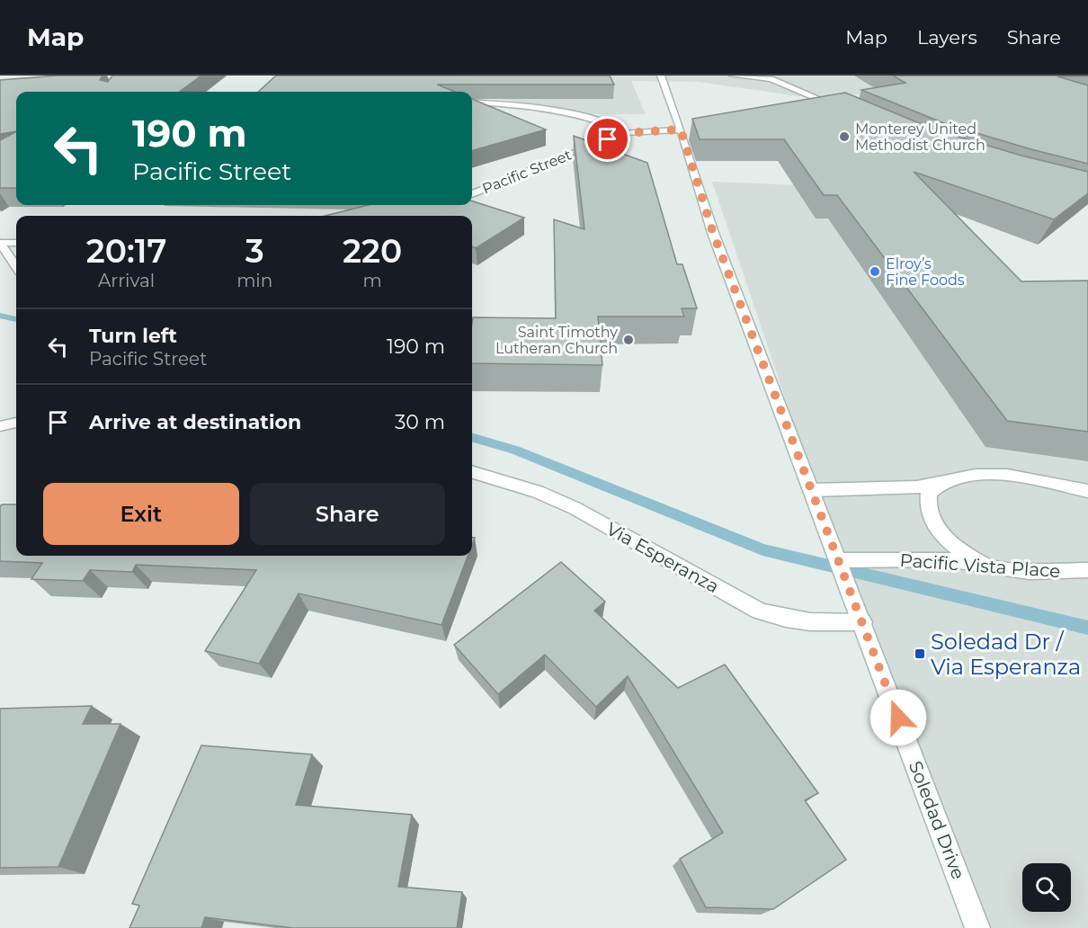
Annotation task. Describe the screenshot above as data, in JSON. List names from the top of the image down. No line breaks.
{"streets":{"street":["Pacific Street","Via Esperanza","Pacific Vista Place","Soledad Drive"]},"crossings":[["Pacific Street","Soledad Drive"],["Via Esperanza","Soledad Drive"],["Pacific Vista Place","Soledad Drive"]],"places":{"other":["Monterey United Methodist Church","Elroy’s Fine Foods","Saint Timothy Lutheran Church"],"transit":["Soledad Dr / Via Esperanza"]},"page":{"header":"Map","nav":["Map","Layers","Share"],"turn":["190 m","Pacific Street"],"eta":["20:17","Arrival","3","min","220","m"],"list":[{"name":"Turn left","note":"Pacific Street","value":"190 m"},{"name":"Arrive at destination","value":"30 m"}],"buttons":["Exit","Share"]}}
